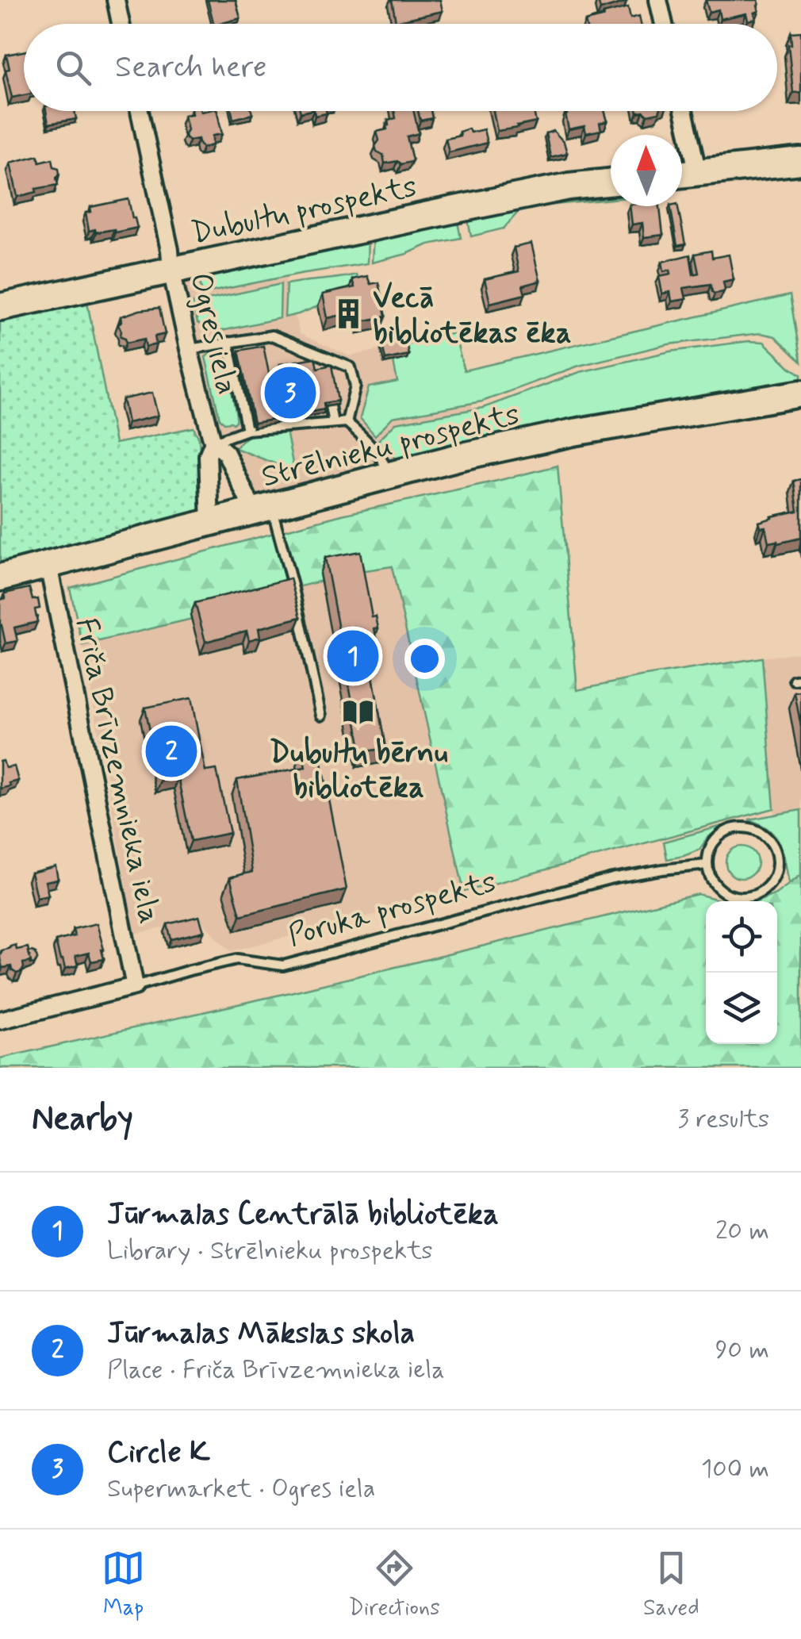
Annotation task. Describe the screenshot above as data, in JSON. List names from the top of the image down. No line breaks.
{"streets":{"main road":["Dubultu prospekts","Strēlnieku prospekts"],"street":["Ogres iela","Friča Brīvzemnieka iela","Poruka prospekts"]},"crossings":[["Dubultu prospekts","Ogres iela"],["Ogres iela","Strēlnieku prospekts"],["Strēlnieku prospekts","Friča Brīvzemnieka iela"],["Friča Brīvzemnieka iela","Poruka prospekts"]],"places":{"building":["Vecā bibliotēkas ēka"],"library":["Dubultu bērnu bibliotēka"]},"north":"top","page":{"search":"Search here","pins":["3","1","2"],"heading":["Nearby","3 results"],"list":[{"mark":"1","name":"Jūrmalas Centrālā bibliotēka","note":"Library · Strēlnieku prospekts","value":"20 m"},{"mark":"2","name":"Jūrmalas Mākslas skola","note":"Place · Friča Brīvzemnieka iela","value":"90 m"},{"mark":"3","name":"Circle K","note":"Supermarket · Ogres iela","value":"100 m"}],"nav":["Map","Directions","Saved"]}}
